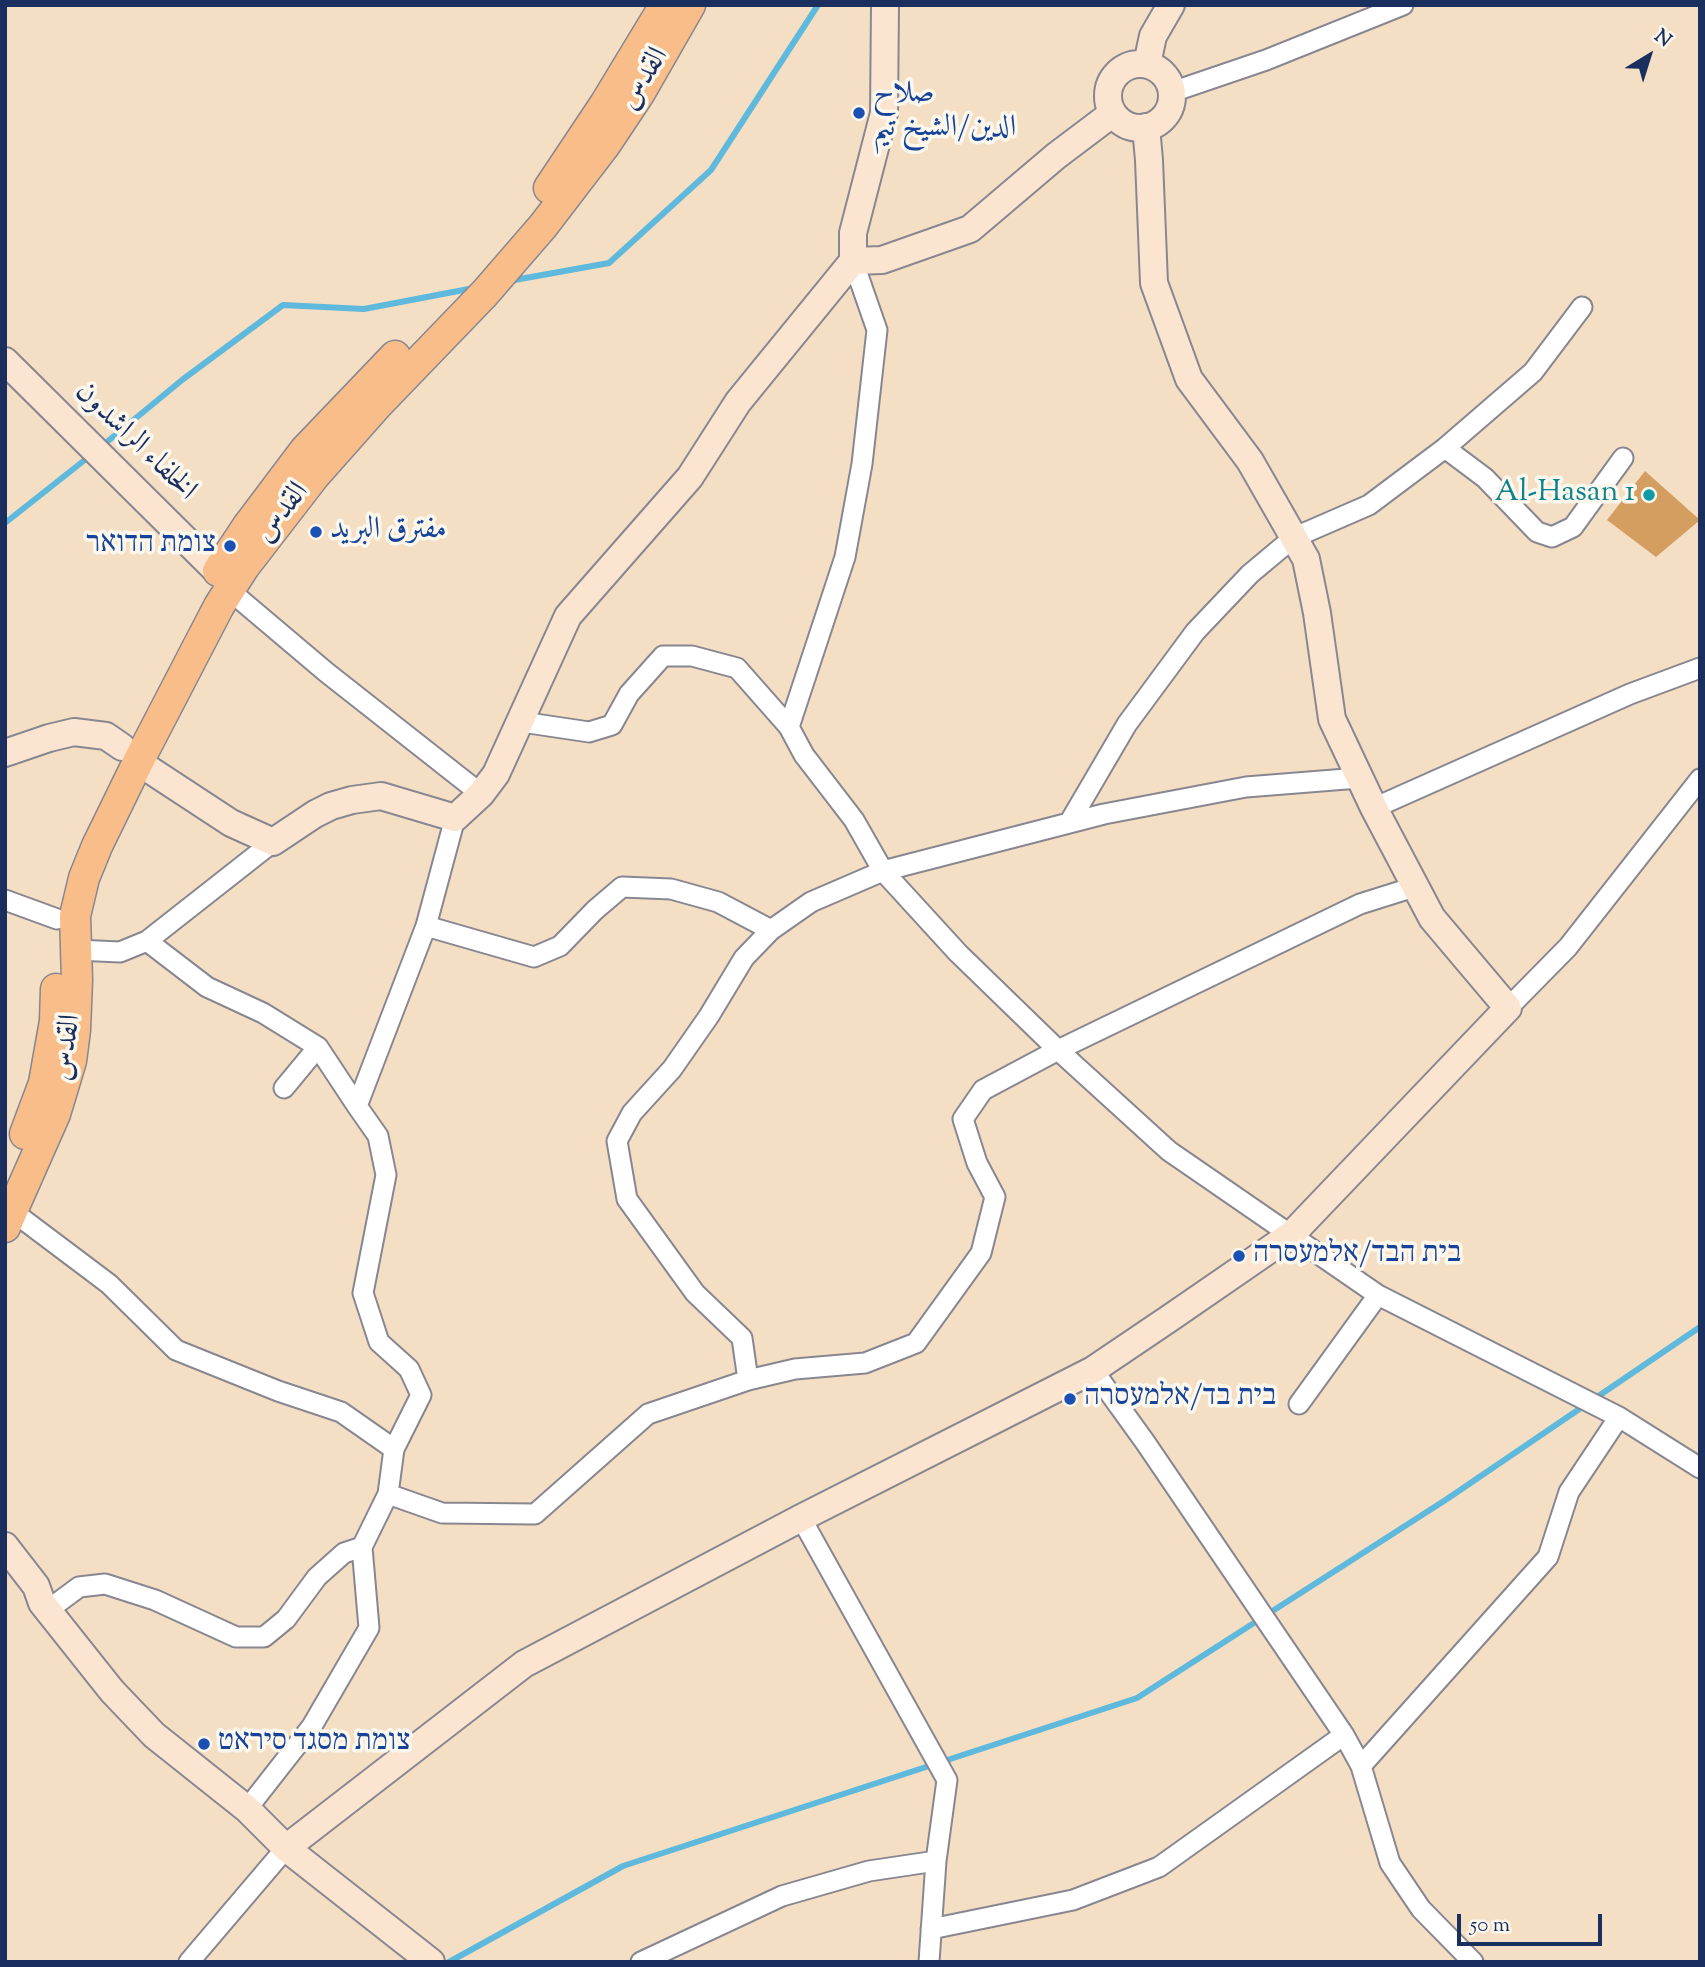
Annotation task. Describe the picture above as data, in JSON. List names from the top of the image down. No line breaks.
{"streets":{"main road":["القدس"],"street":["الخلفاء الراشدون"]},"crossings":[["القدس","الخلفاء الراشدون"]],"places":["صلاح الدين/الشيخ تيم","Al-Hasan 1","مفترق البريد","צומת הדואר","בית הבד/אלמעסרה","בית בד/אלמעסרה","צומת מסגד סיראט"],"scale_bar":"50 m","north":"top right"}
